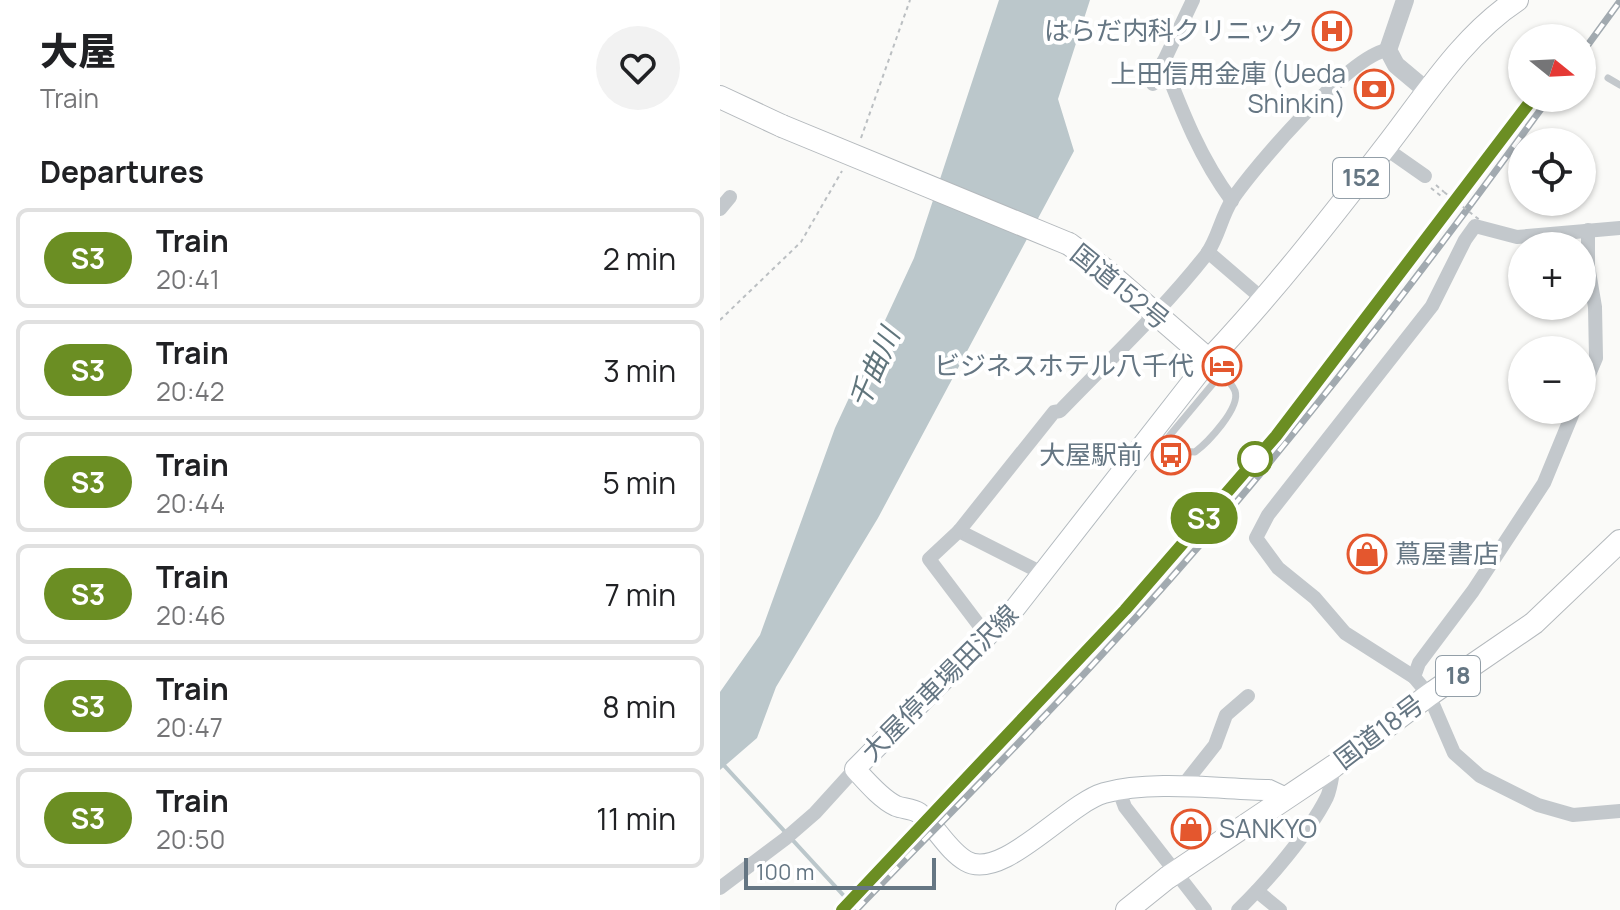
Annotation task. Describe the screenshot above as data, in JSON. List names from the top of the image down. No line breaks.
{"streets":{"highway":["152","国道152号","18","国道18号"],"main road":["大屋停車場田沢線"]},"crossings":[["152","国道152号"],["152","大屋停車場田沢線"],["国道152号","大屋停車場田沢線"],["大屋停車場田沢線","国道18号"]],"water":["千曲川"],"places":{"hospital":["はらだ内科クリニック"],"bank":["上田信用金庫 (Ueda Shinkin)"],"hotel":["ビジネスホテル八千代"],"bus stop":["大屋駅前"],"shop":["蔦屋書店","SANKYO"]},"scale_bar":"100 m","north":"right","page":{"heading":[["大屋","Train"],"Departures"],"on_map":"S3","map_buttons":["+","−"],"list":[{"mark":"S3","name":"Train","note":"20:41","value":"2 min"},{"mark":"S3","name":"Train","note":"20:42","value":"3 min"},{"mark":"S3","name":"Train","note":"20:44","value":"5 min"},{"mark":"S3","name":"Train","note":"20:46","value":"7 min"},{"mark":"S3","name":"Train","note":"20:47","value":"8 min"},{"mark":"S3","name":"Train","note":"20:50","value":"11 min"}],"scale":"100 m"}}
